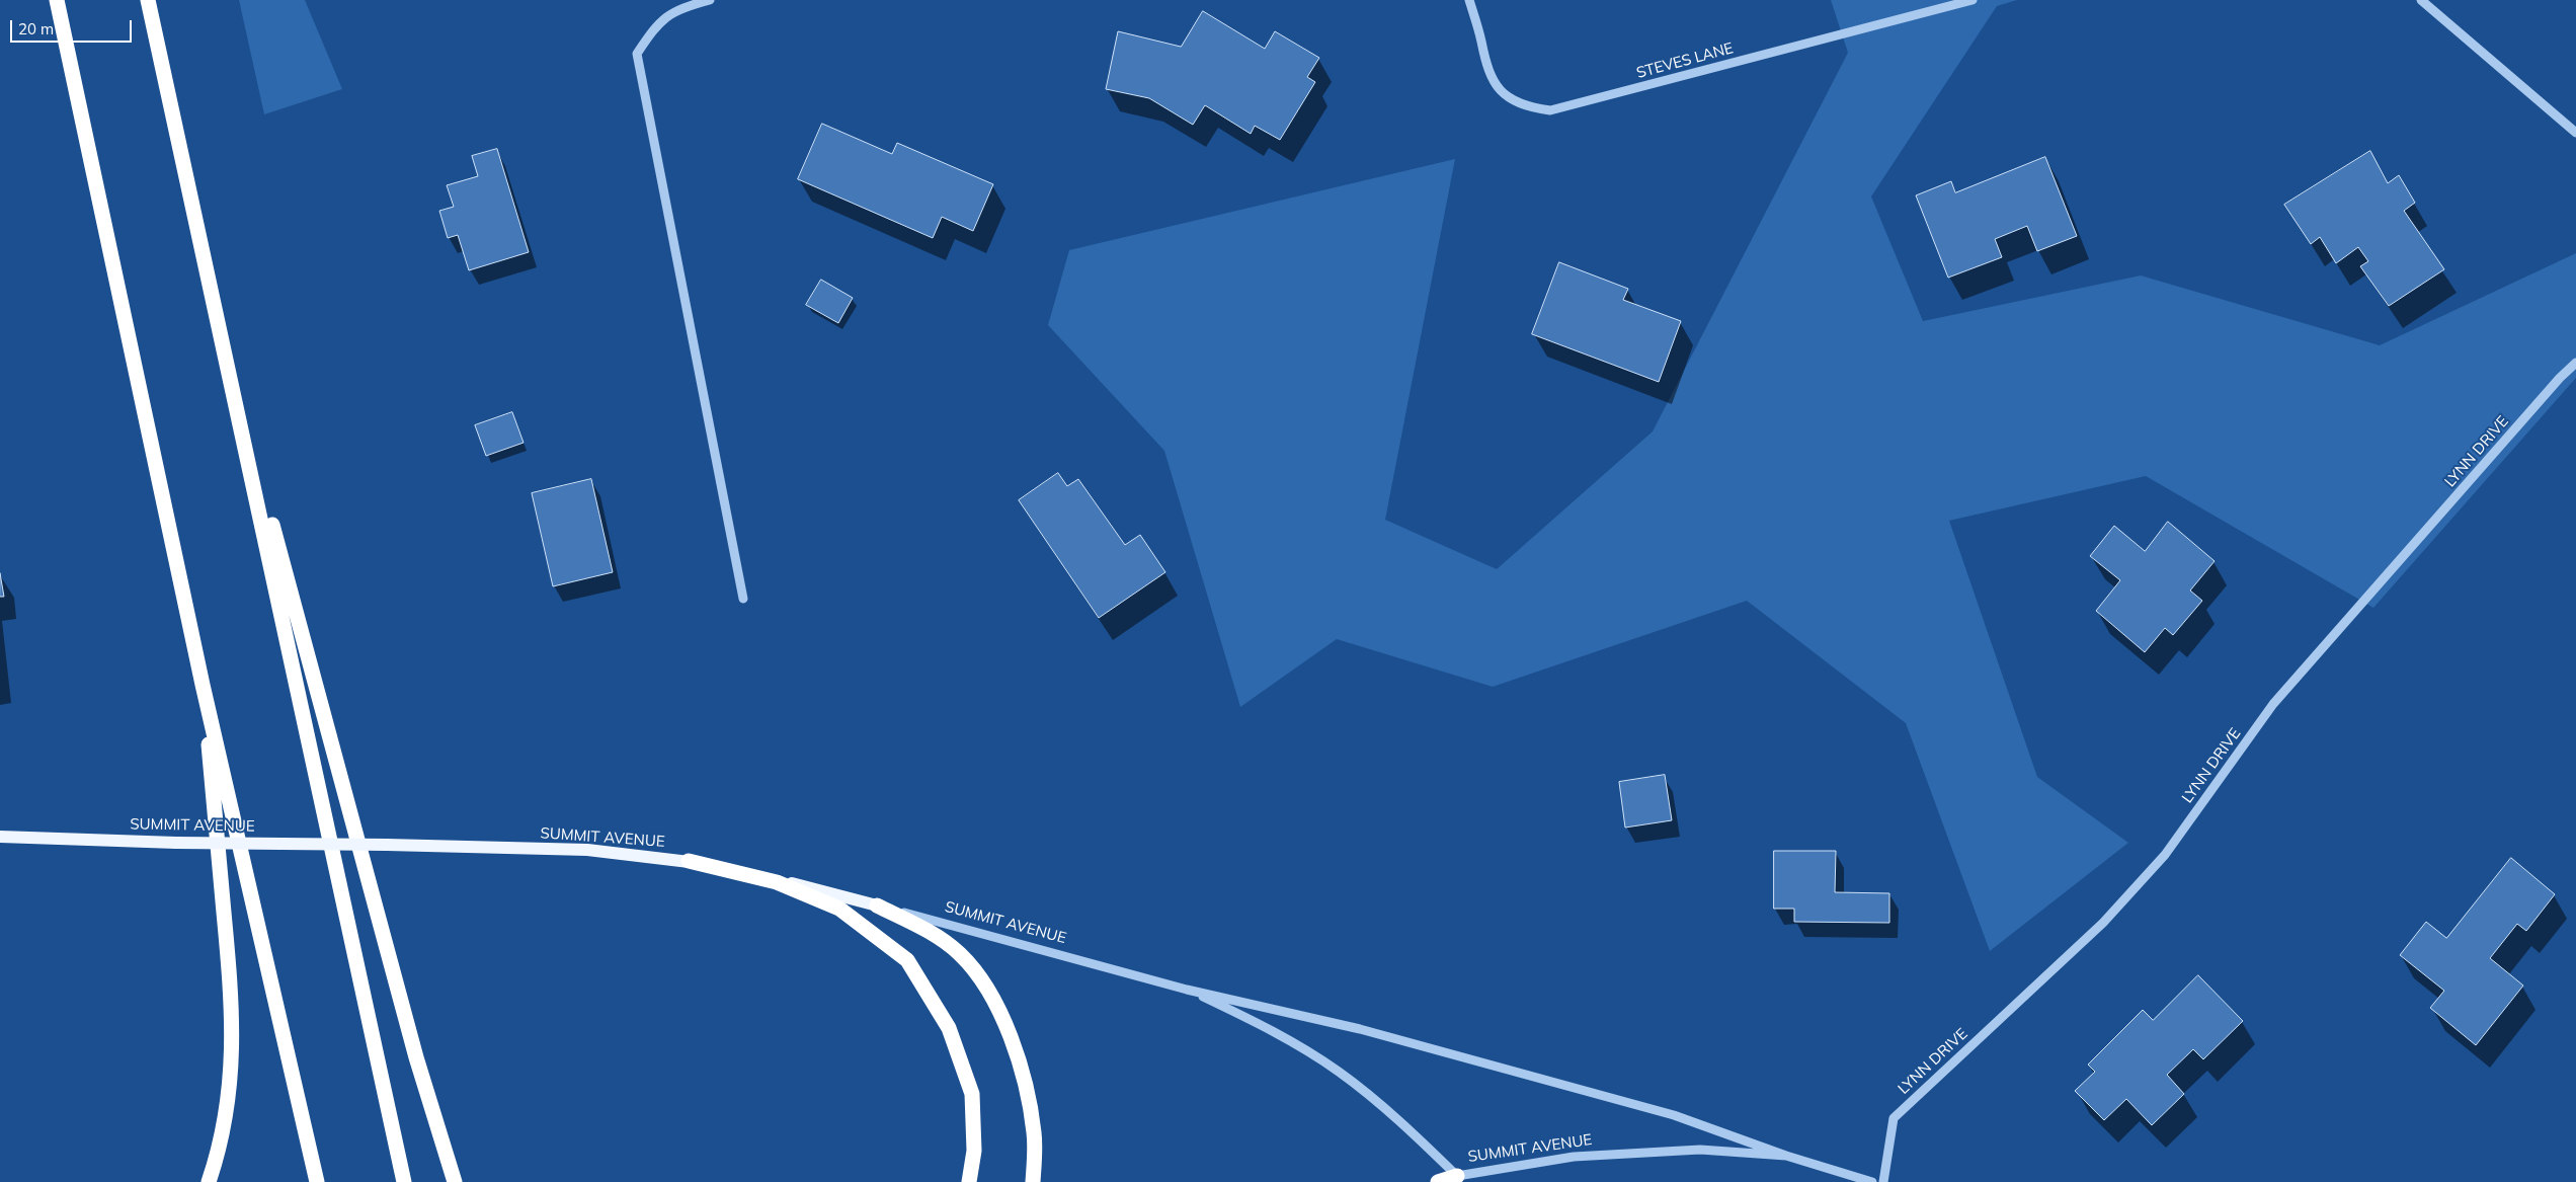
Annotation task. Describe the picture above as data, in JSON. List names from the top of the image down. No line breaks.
{"streets":{"main road":["SUMMIT AVENUE"],"street":["STEVES LANE","LYNN DRIVE"]},"scale_bar":"20 m"}
